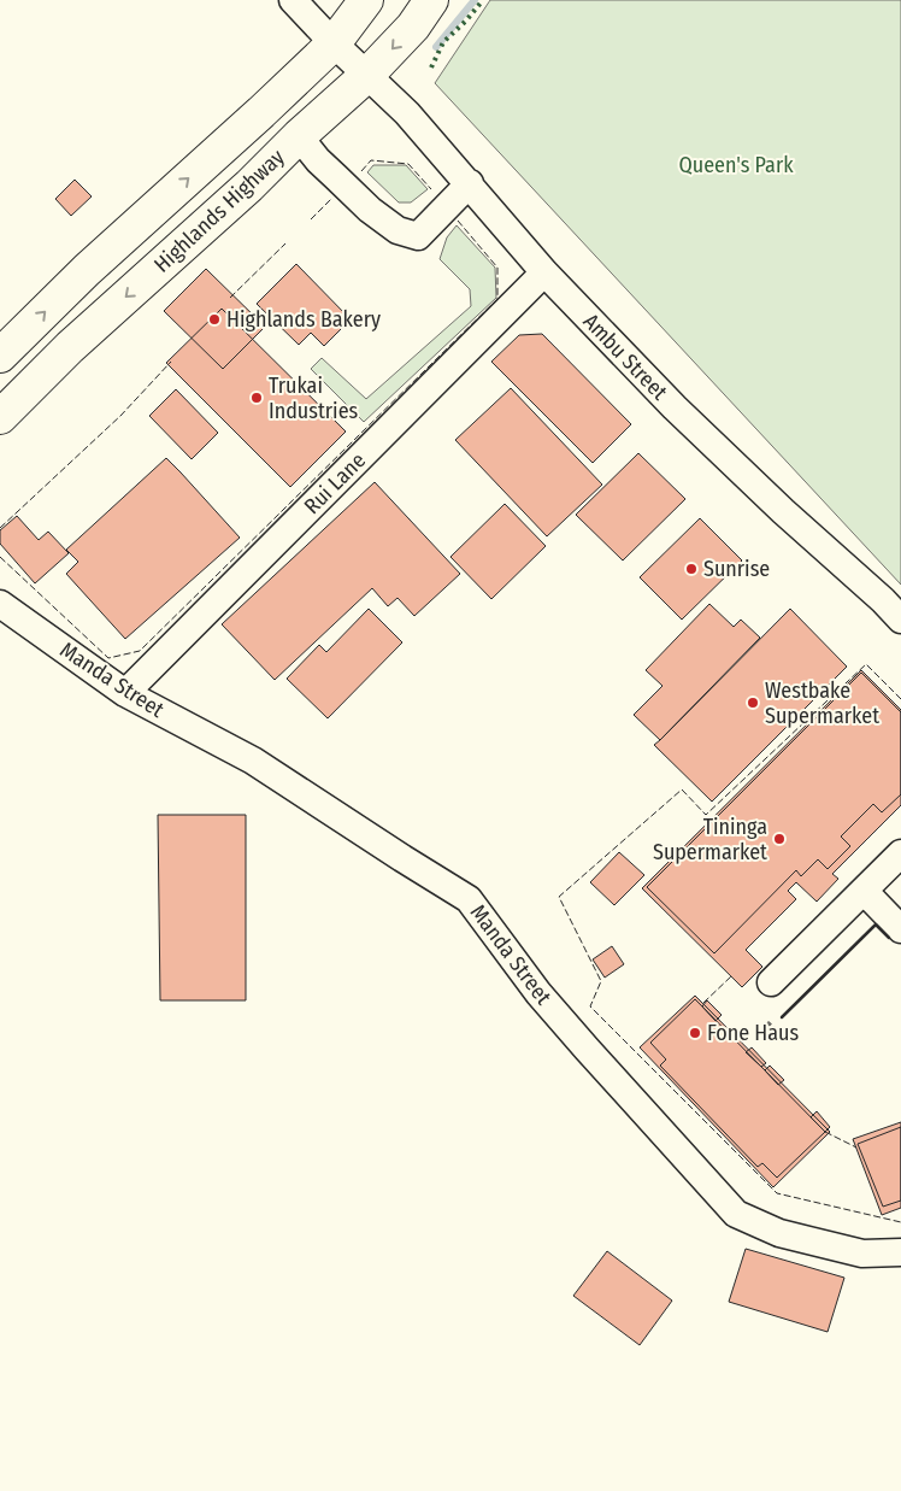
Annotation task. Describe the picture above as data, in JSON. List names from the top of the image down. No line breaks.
{"streets":{"main road":["Highlands Highway"],"street":["Ambu Street","Rui Lane","Manda Street"]},"crossings":[["Highlands Highway","Ambu Street"],["Ambu Street","Rui Lane"],["Rui Lane","Manda Street"]],"parks":["Queen's Park"],"places":["Highlands Bakery","Trukai Industries","Sunrise","Westbake Supermarket","Tininga Supermarket","Fone Haus"]}
